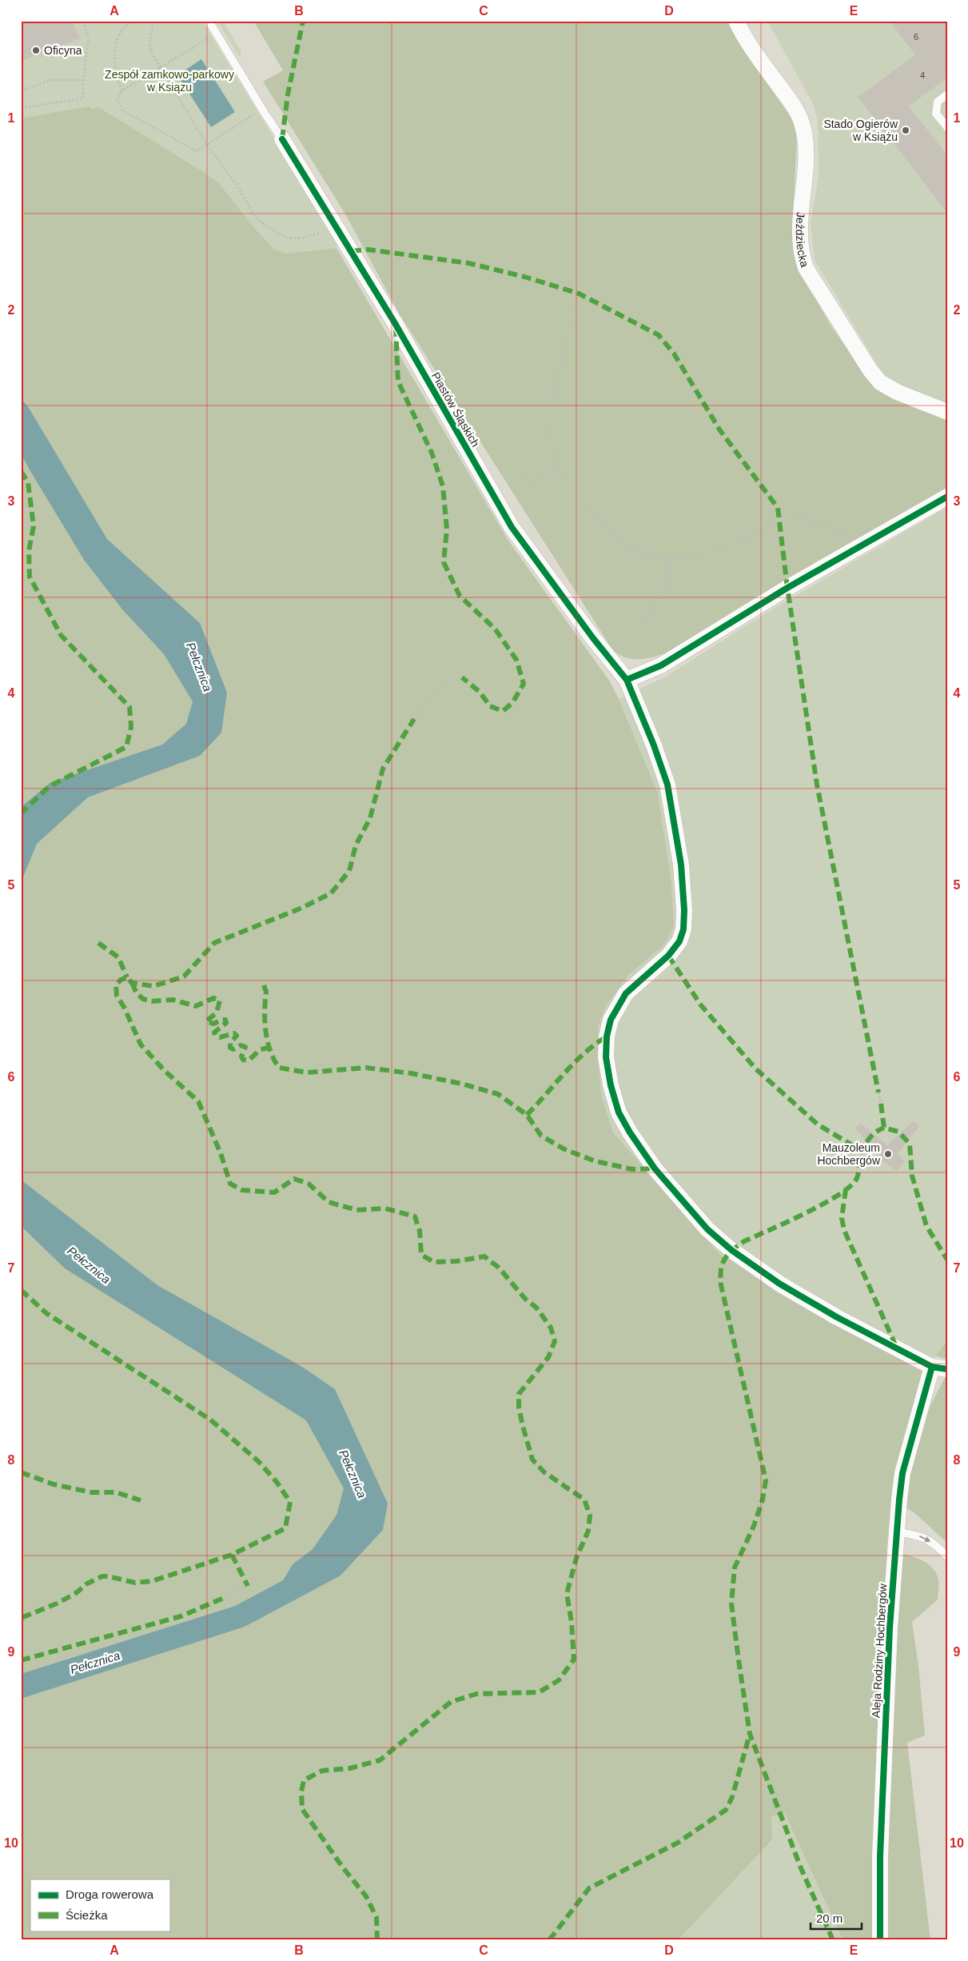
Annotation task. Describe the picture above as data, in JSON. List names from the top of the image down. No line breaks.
{"streets":{"street":["Jeździecka","Piastów Śląskich","Aleja Rodziny Hochbergów"]},"crossings":[["Piastów Śląskich","Aleja Rodziny Hochbergów"]],"water":["Pełcznica"],"parks":["Zespół zamkowo-parkowy w Ksiązu"],"places":["Oficyna","Stado Ogierów w Książu","Mauzoleum Hochbergów"],"house_numbers":["6","4"],"legend":["Droga rowerowa","Ścieżka"],"scale_bar":"20 m","grid":{"columns":["A","B","C","D","E"],"rows":["1","2","3","4","5","6","7","8","9","10"]}}
